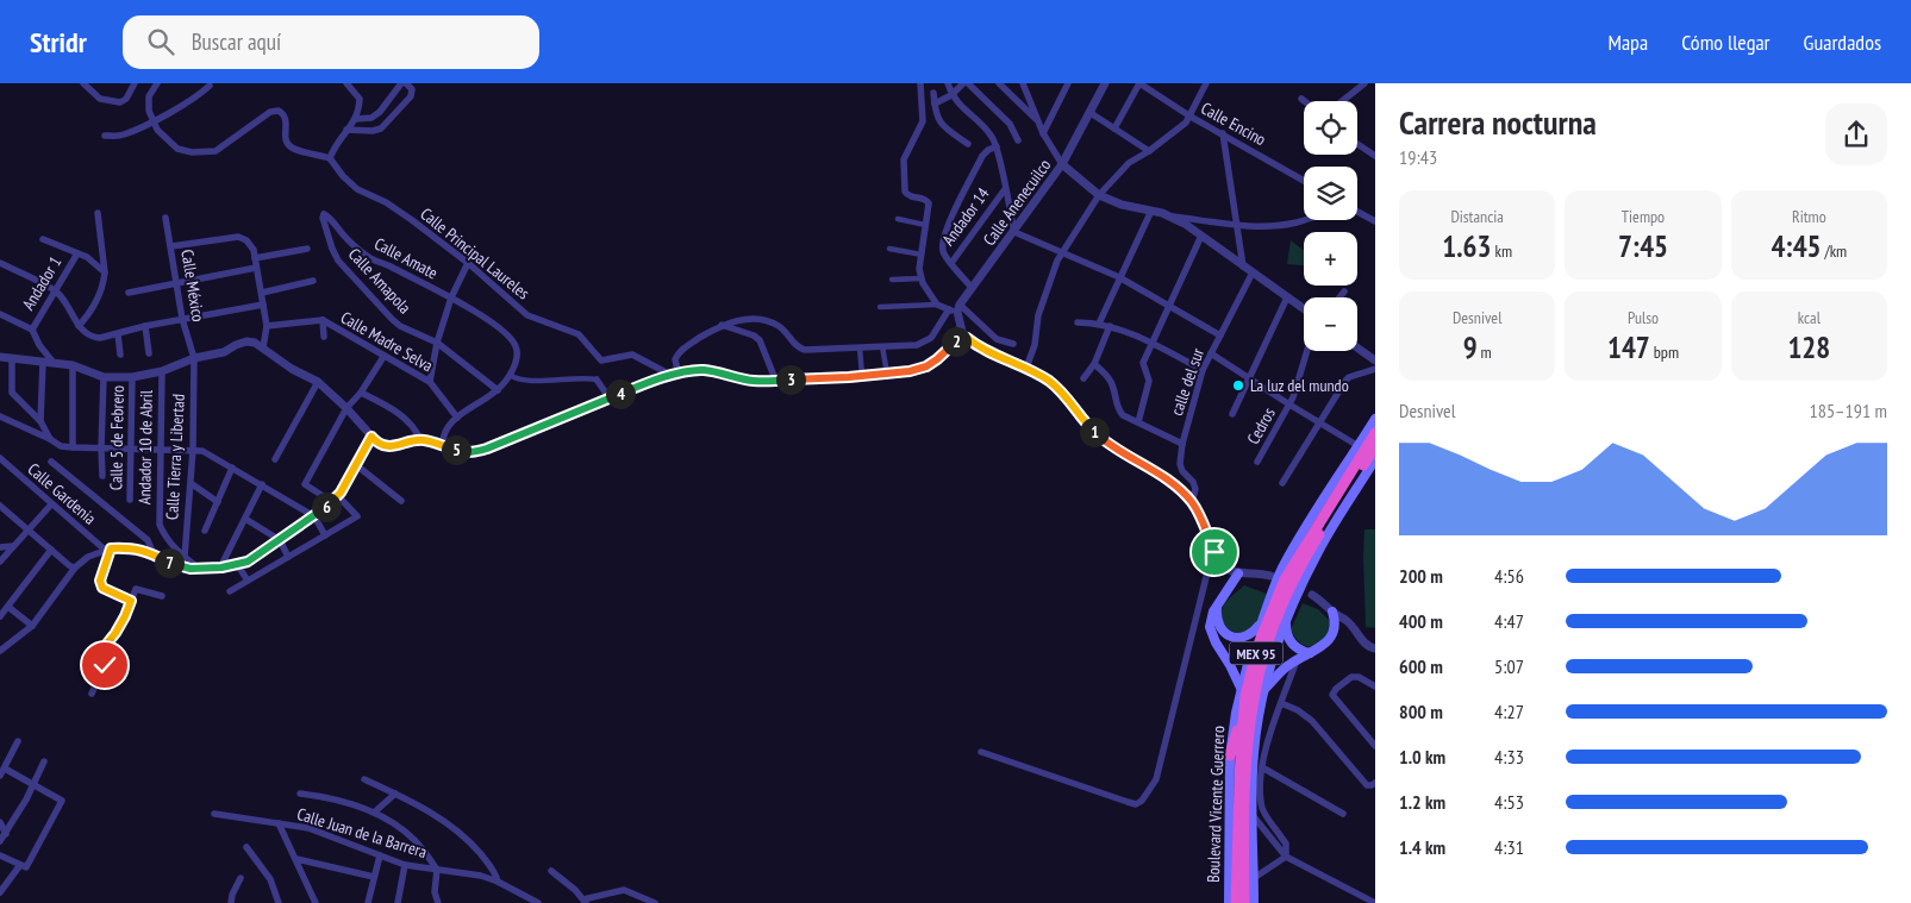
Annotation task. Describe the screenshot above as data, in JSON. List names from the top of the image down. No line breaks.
{"streets":{"highway":["MEX 95","Boulevard Vicente Guerrero"],"street":["Calle Encino","Calle Anenecuilco","Andador 14","Calle Principal Laureles","Calle Amate","Calle Amapola","Andador 1","Calle México","Calle Madre Selva","calle del sur","Cedros","Calle 5 de Febrero","Andador 10 de Abril","Calle Tierra y Libertad","Calle Gardenia","Calle Juan de la Barrera"]},"crossings":[["Calle Amate","Calle Amapola"],["Calle México","Calle Tierra y Libertad"],["Andador 10 de Abril","Calle Tierra y Libertad"]],"places":["La luz del mundo"],"page":{"header":"Stridr","search":"Buscar aquí","nav":["Mapa","Cómo llegar","Guardados"],"heading":["Carrera nocturna","19:43"],"map_buttons":["+","−"],"stats":[["Distancia","1.63 km"],["Tiempo","7:45"],["Ritmo","4:45 /km"],["Desnivel","9 m"],["Pulso","147 bpm"],["kcal","128"]],"pins":["2","3","4","1","5","6","7"],"chart":["Desnivel","185–191 m"],"list":[{"name":"200 m","note":"4:56"},{"name":"400 m","note":"4:47"},{"name":"600 m","note":"5:07"},{"name":"800 m","note":"4:27"},{"name":"1.0 km","note":"4:33"},{"name":"1.2 km","note":"4:53"},{"name":"1.4 km","note":"4:31"}]}}
